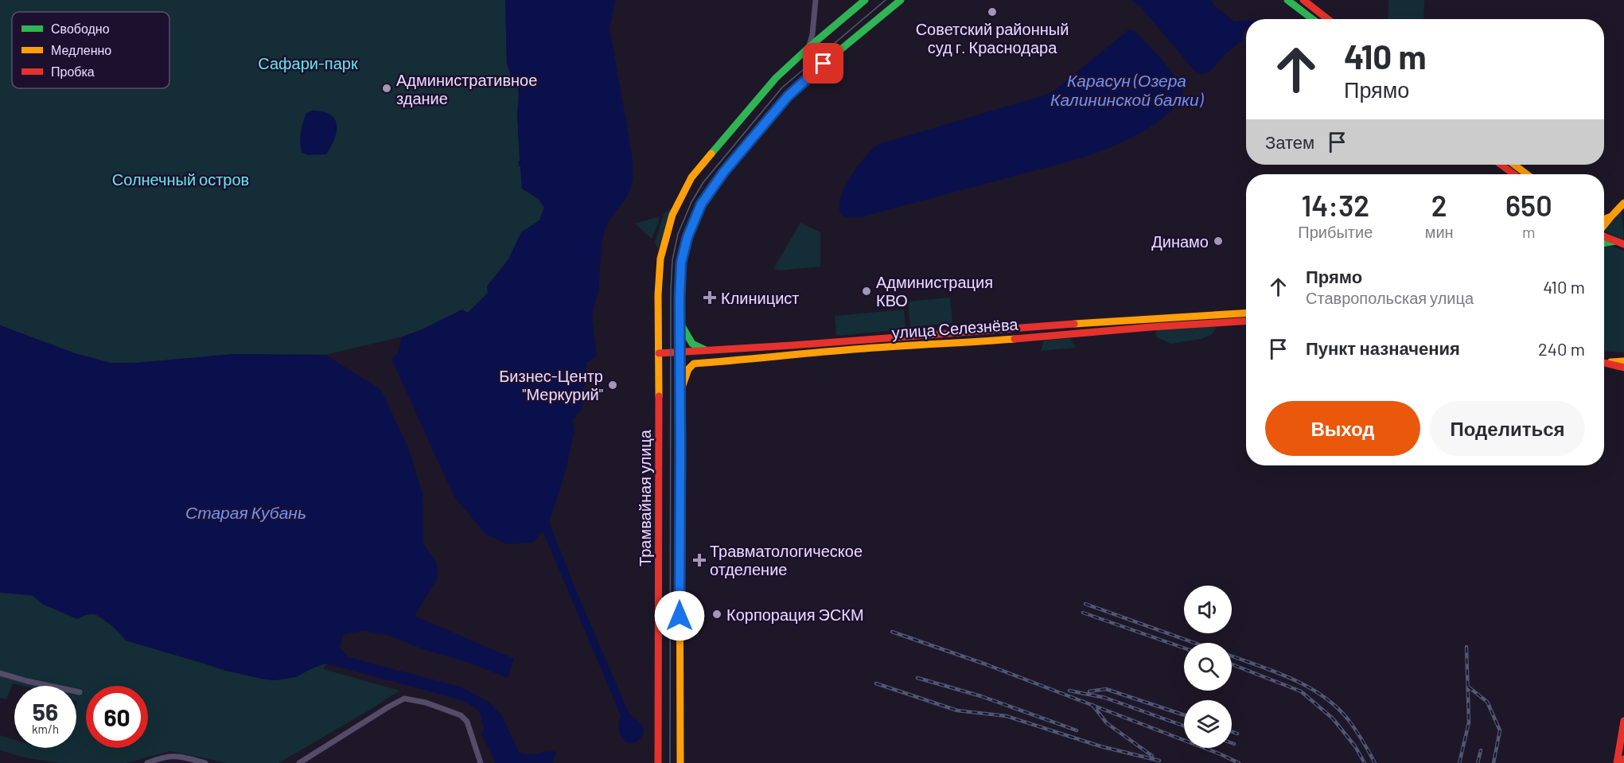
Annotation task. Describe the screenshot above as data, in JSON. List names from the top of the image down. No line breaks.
{"streets":{"main road":["улица Селезнёва","Трамвайная улица"]},"crossings":[["улица Селезнёва","Трамвайная улица"]],"water":["Карасун (Озера Калининской балки)","Старая Кубань"],"parks":["Сафари-парк","Солнечный остров"],"places":{"other":["Советский районный суд г. Краснодара","Административное здание","Динамо","Администрация КВО","Бизнес-Центр \"Меркурий\"","Корпорация ЭСКМ"],"health":["Клиницист","Травматологическое отделение"]},"legend":["Свободно","Медленно","Пробка"],"page":{"turn":["410 m","Прямо"],"then":"Затем","eta":["14:32","Прибытие","2","мин","650","m"],"list":[{"name":"Прямо","note":"Ставропольская улица","value":"410 m"},{"name":"Пункт назначения","value":"240 m"}],"buttons":["Выход","Поделиться"],"speed":"56 km/h","limit":"60"}}
